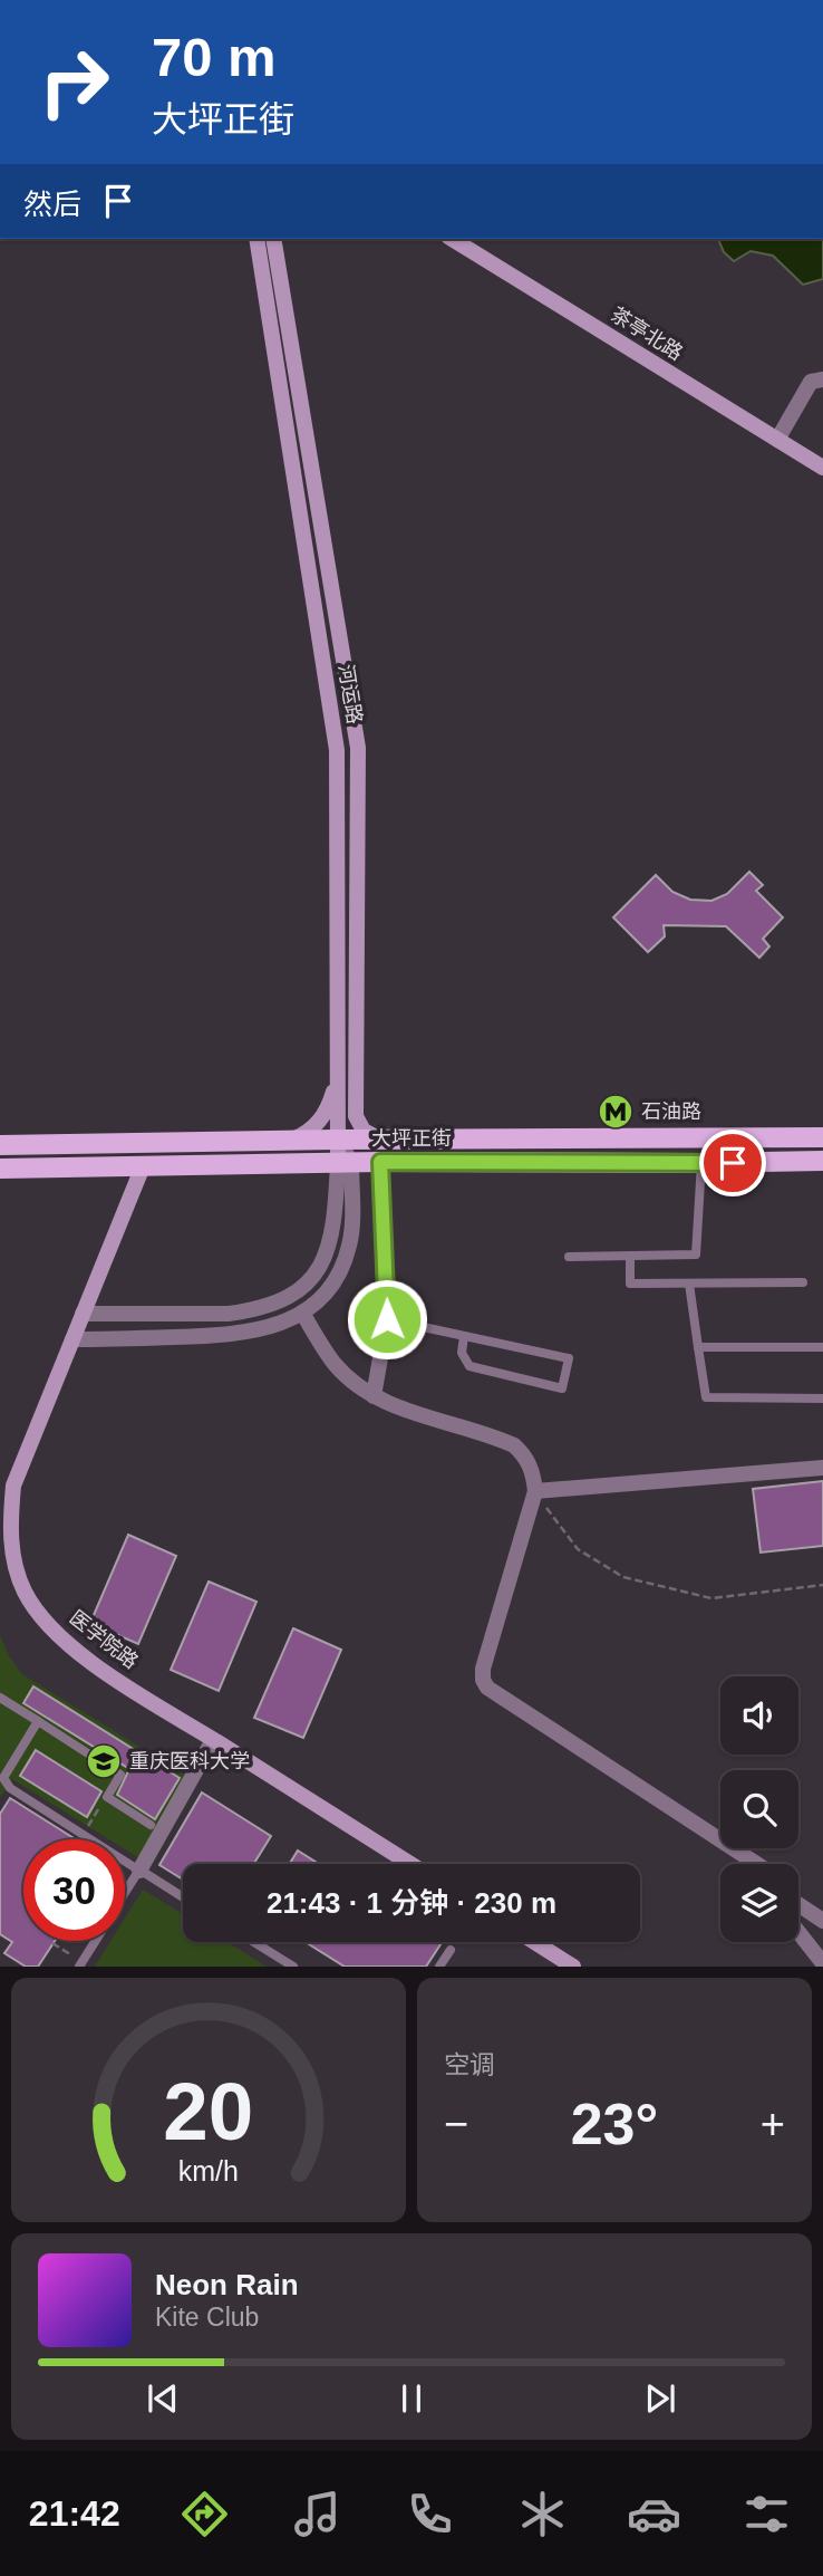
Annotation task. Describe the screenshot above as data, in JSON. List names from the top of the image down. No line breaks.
{"streets":{"main road":["茶亭北路","河运路","大坪正街","医学院路"]},"crossings":[["河运路","大坪正街"],["大坪正街","医学院路"]],"places":{"metro station":["石油路"],"school or university":["重庆医科大学"]},"page":{"turn":["70 m","大坪正街"],"then":"然后","limit":"30","trip":"21:43 · 1 分钟 · 230 m","tile":"空调","heat":["−","23°","+"],"song":["Neon Rain","Kite Club"],"tabs":"21:42","gauge":["20","km/h"]}}
